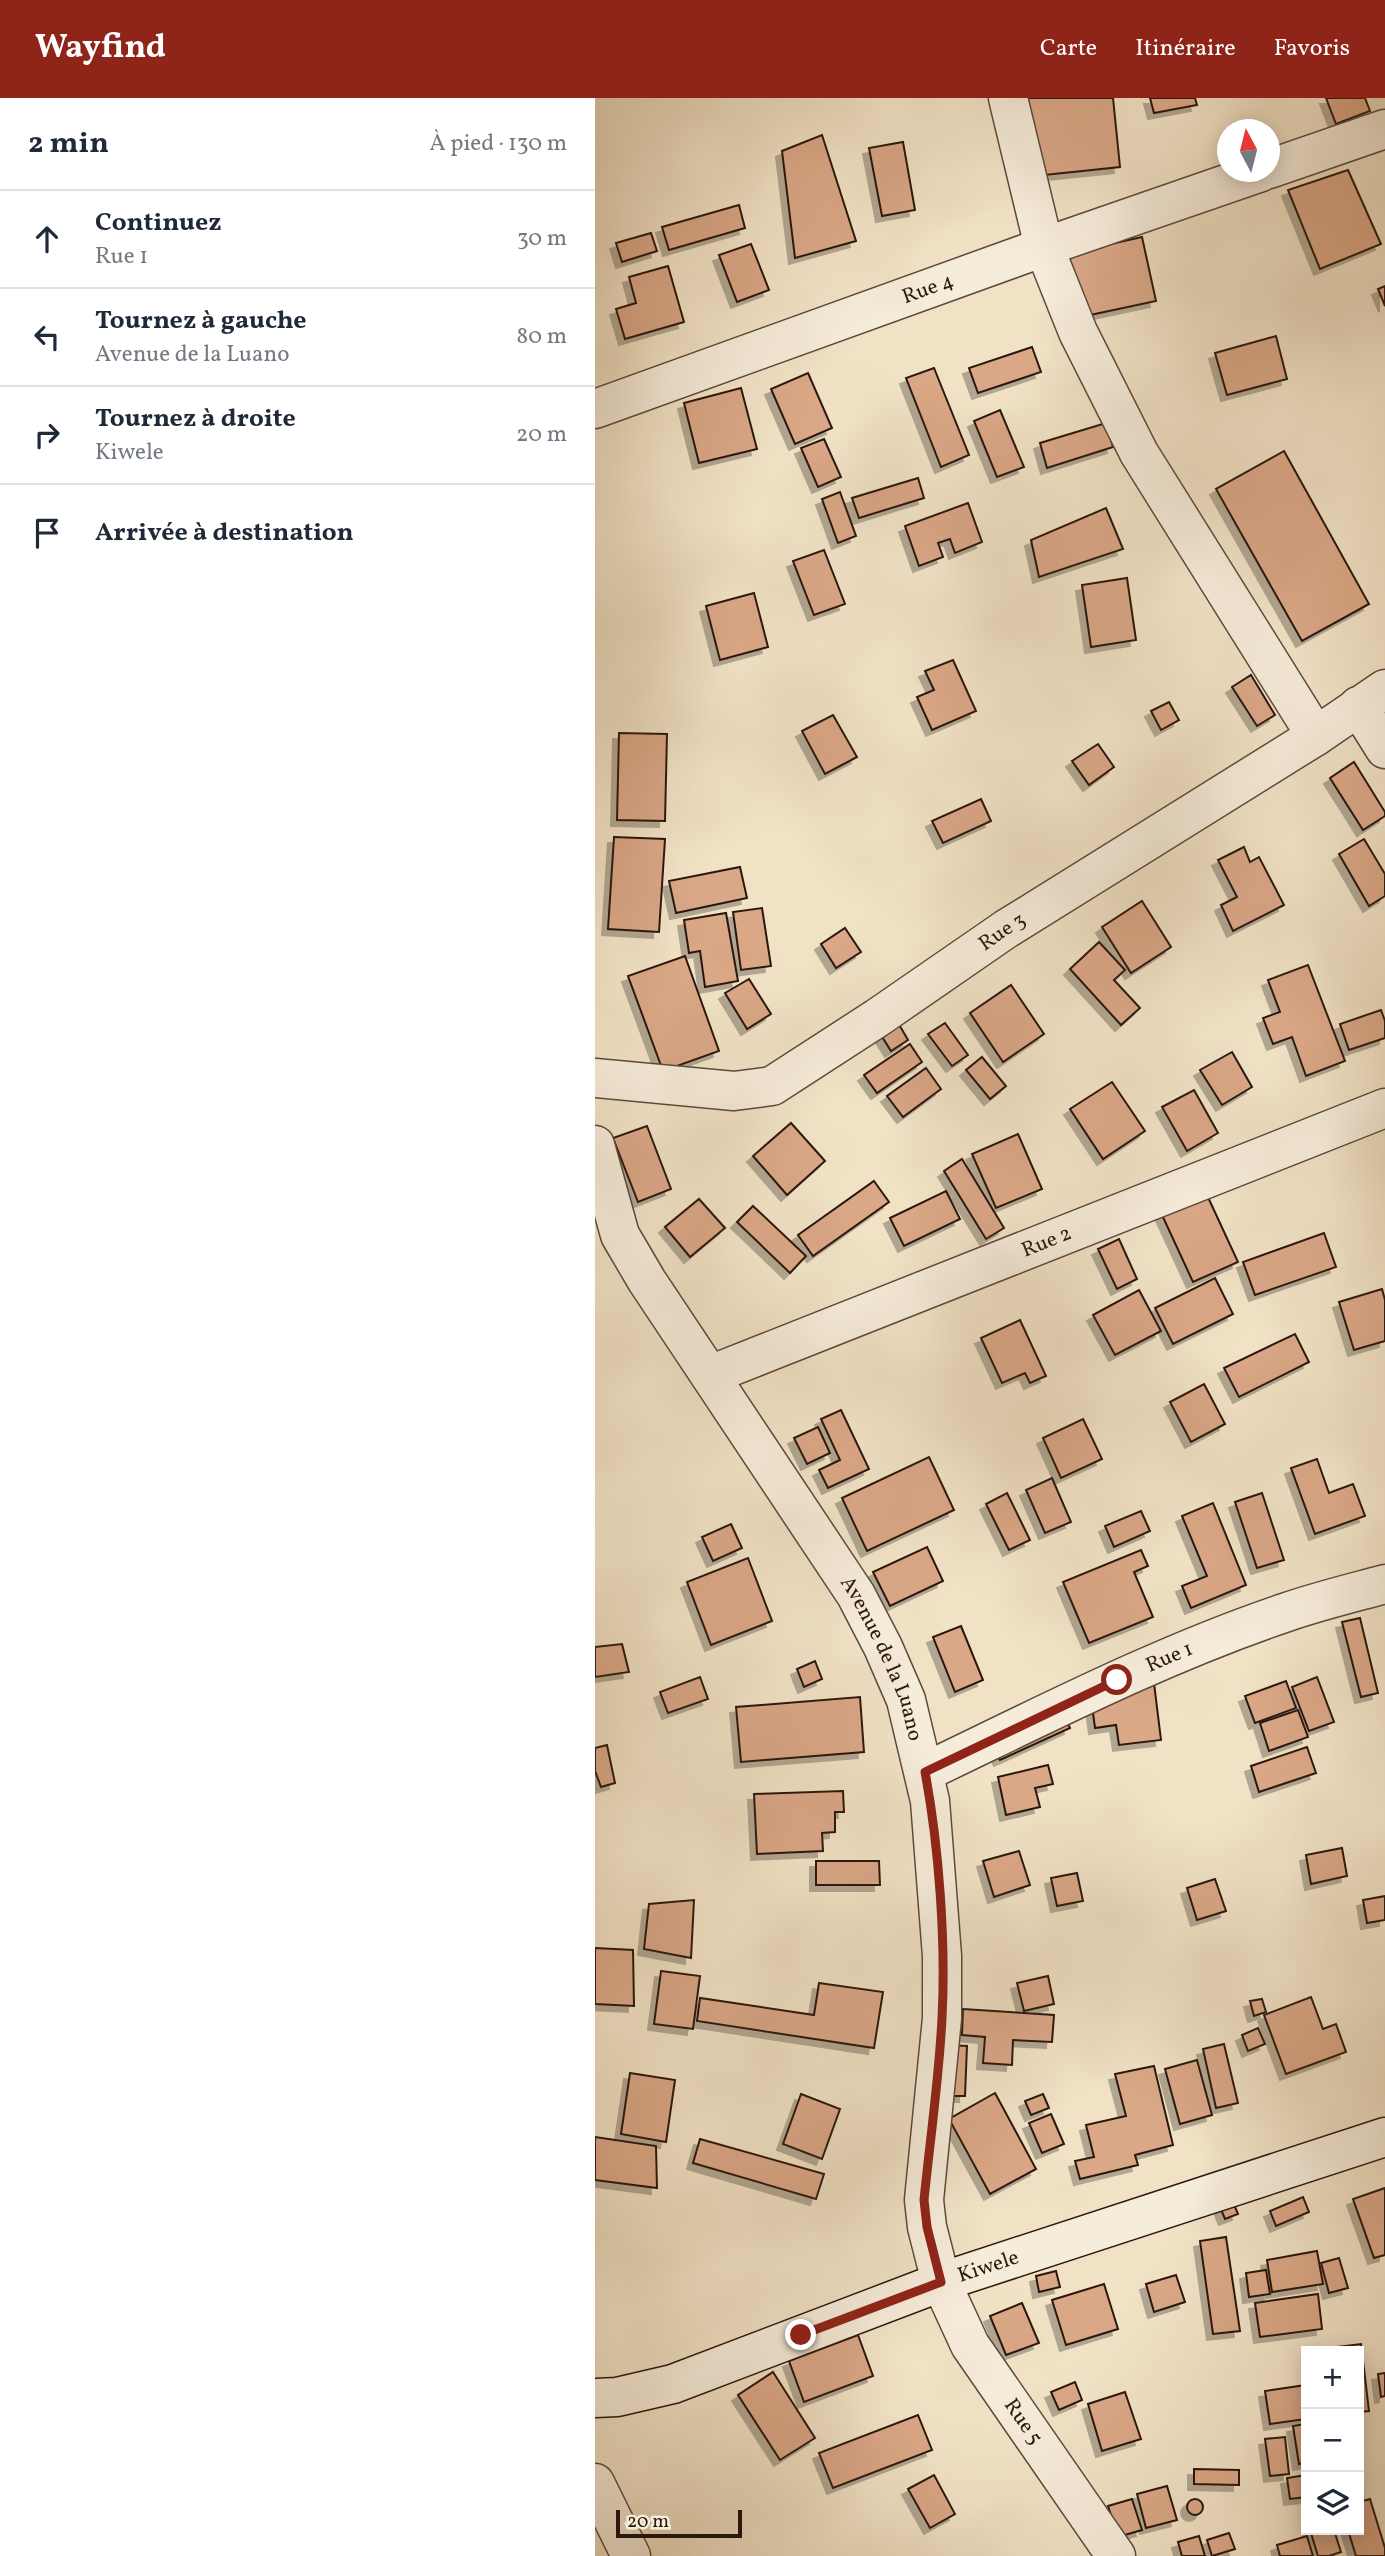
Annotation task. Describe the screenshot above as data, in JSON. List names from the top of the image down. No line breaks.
{"streets":{"street":["Rue 4","Rue 3","Rue 2","Rue 1","Avenue de la Luano","Kiwele","Rue 5"]},"crossings":[["Rue 2","Avenue de la Luano"],["Rue 1","Avenue de la Luano"],["Avenue de la Luano","Kiwele"],["Avenue de la Luano","Rue 5"],["Kiwele","Rue 5"]],"scale_bar":"20 m","north":"top","page":{"header":"Wayfind","nav":["Carte","Itinéraire","Favoris"],"heading":["2 min","À pied · 130 m"],"list":[["Continuez","Rue 1","30 m"],["Tournez à gauche","Avenue de la Luano","80 m"],["Tournez à droite","Kiwele","20 m"],"Arrivée à destination"],"map_buttons":["+","−"],"scale":"20 m"}}
